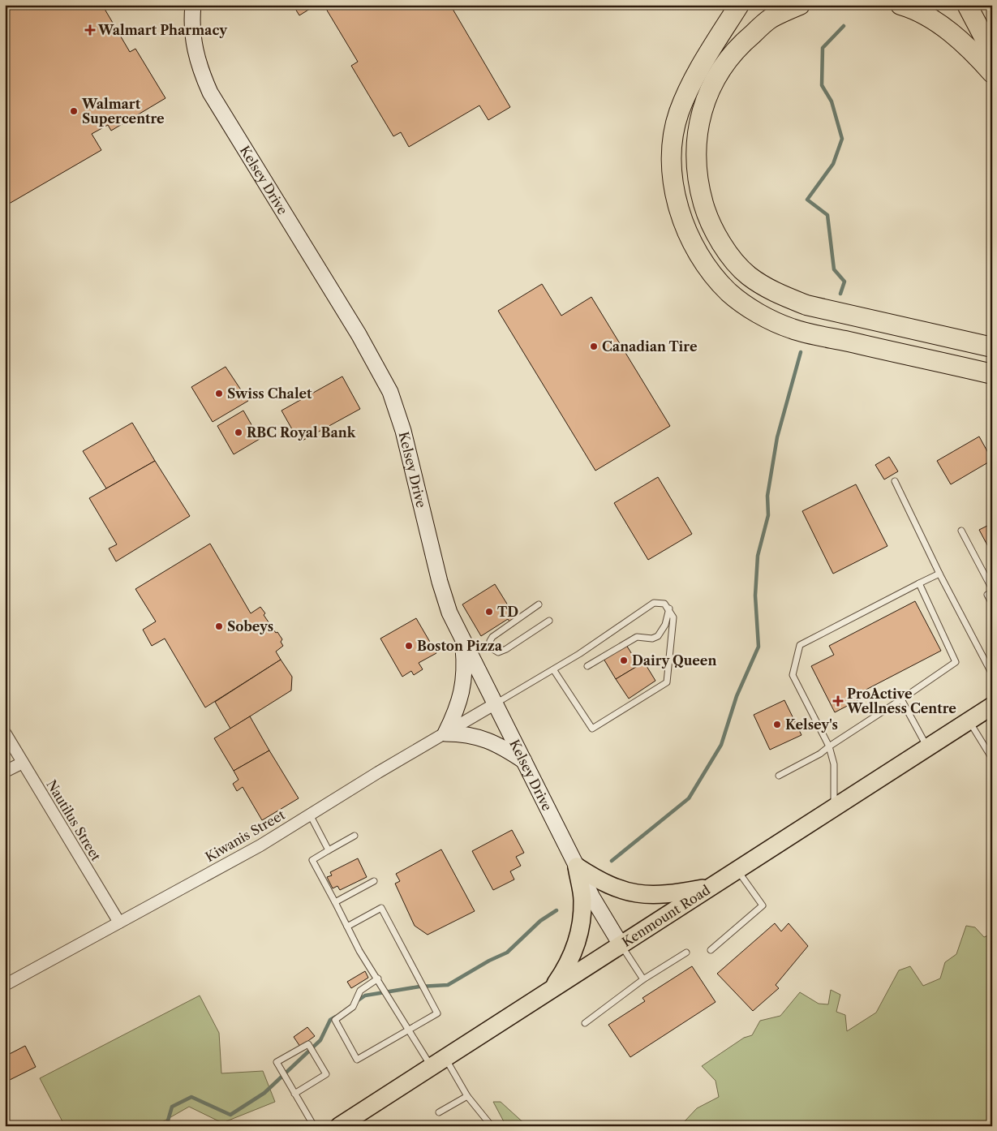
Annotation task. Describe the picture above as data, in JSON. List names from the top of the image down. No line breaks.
{"streets":{"main road":["Kelsey Drive","Kenmount Road"],"street":["Nautilus Street","Kiwanis Street"]},"crossings":[["Kelsey Drive","Kiwanis Street"],["Kelsey Drive","Kenmount Road"],["Nautilus Street","Kiwanis Street"]],"places":{"health":["Walmart Pharmacy","ProActive Wellness Centre"],"other":["Walmart Supercentre","Canadian Tire","Swiss Chalet","RBC Royal Bank","TD","Sobeys","Boston Pizza","Dairy Queen","Kelsey's"]}}
